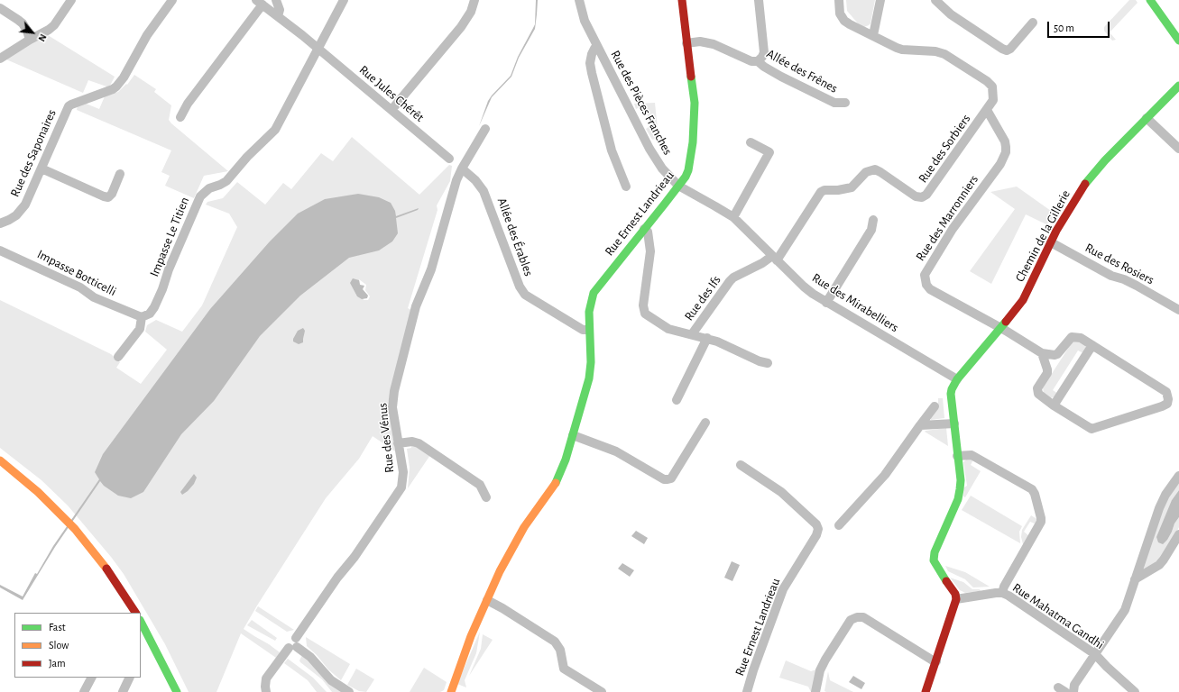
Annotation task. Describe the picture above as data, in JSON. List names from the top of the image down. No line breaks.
{"streets":{"street":["Allée des Frênes","Rue Jules Chérêt","Rue des Pièces Franches","Rue des Sorbiers","Rue des Saponaires","Rue Ernest Landrieau","Rue des Marronniers","Chemin de la Gillerie","Impasse Le Titien","Allée des Érables","Rue des Rosiers","Impasse Botticelli","Rue des Ifs","Rue des Mirabelliers","Rue des Vénus","Rue Mahatma Gandhi"]},"crossings":[["Allée des Frênes","Rue Ernest Landrieau"],["Rue Jules Chérêt","Impasse Le Titien"],["Rue des Pièces Franches","Rue Ernest Landrieau"],["Rue des Pièces Franches","Rue des Mirabelliers"],["Rue des Sorbiers","Rue des Marronniers"],["Rue des Sorbiers","Rue des Ifs"],["Rue des Sorbiers","Rue des Mirabelliers"],["Rue Ernest Landrieau","Allée des Érables"],["Rue Ernest Landrieau","Rue des Mirabelliers"],["Rue des Marronniers","Chemin de la Gillerie"],["Chemin de la Gillerie","Rue des Rosiers"],["Chemin de la Gillerie","Rue des Mirabelliers"],["Impasse Le Titien","Impasse Botticelli"],["Allée des Érables","Rue des Vénus"],["Rue des Ifs","Rue des Mirabelliers"]],"legend":["Fast","Slow","Jam"],"scale_bar":"50 m","north":"bottom right"}
